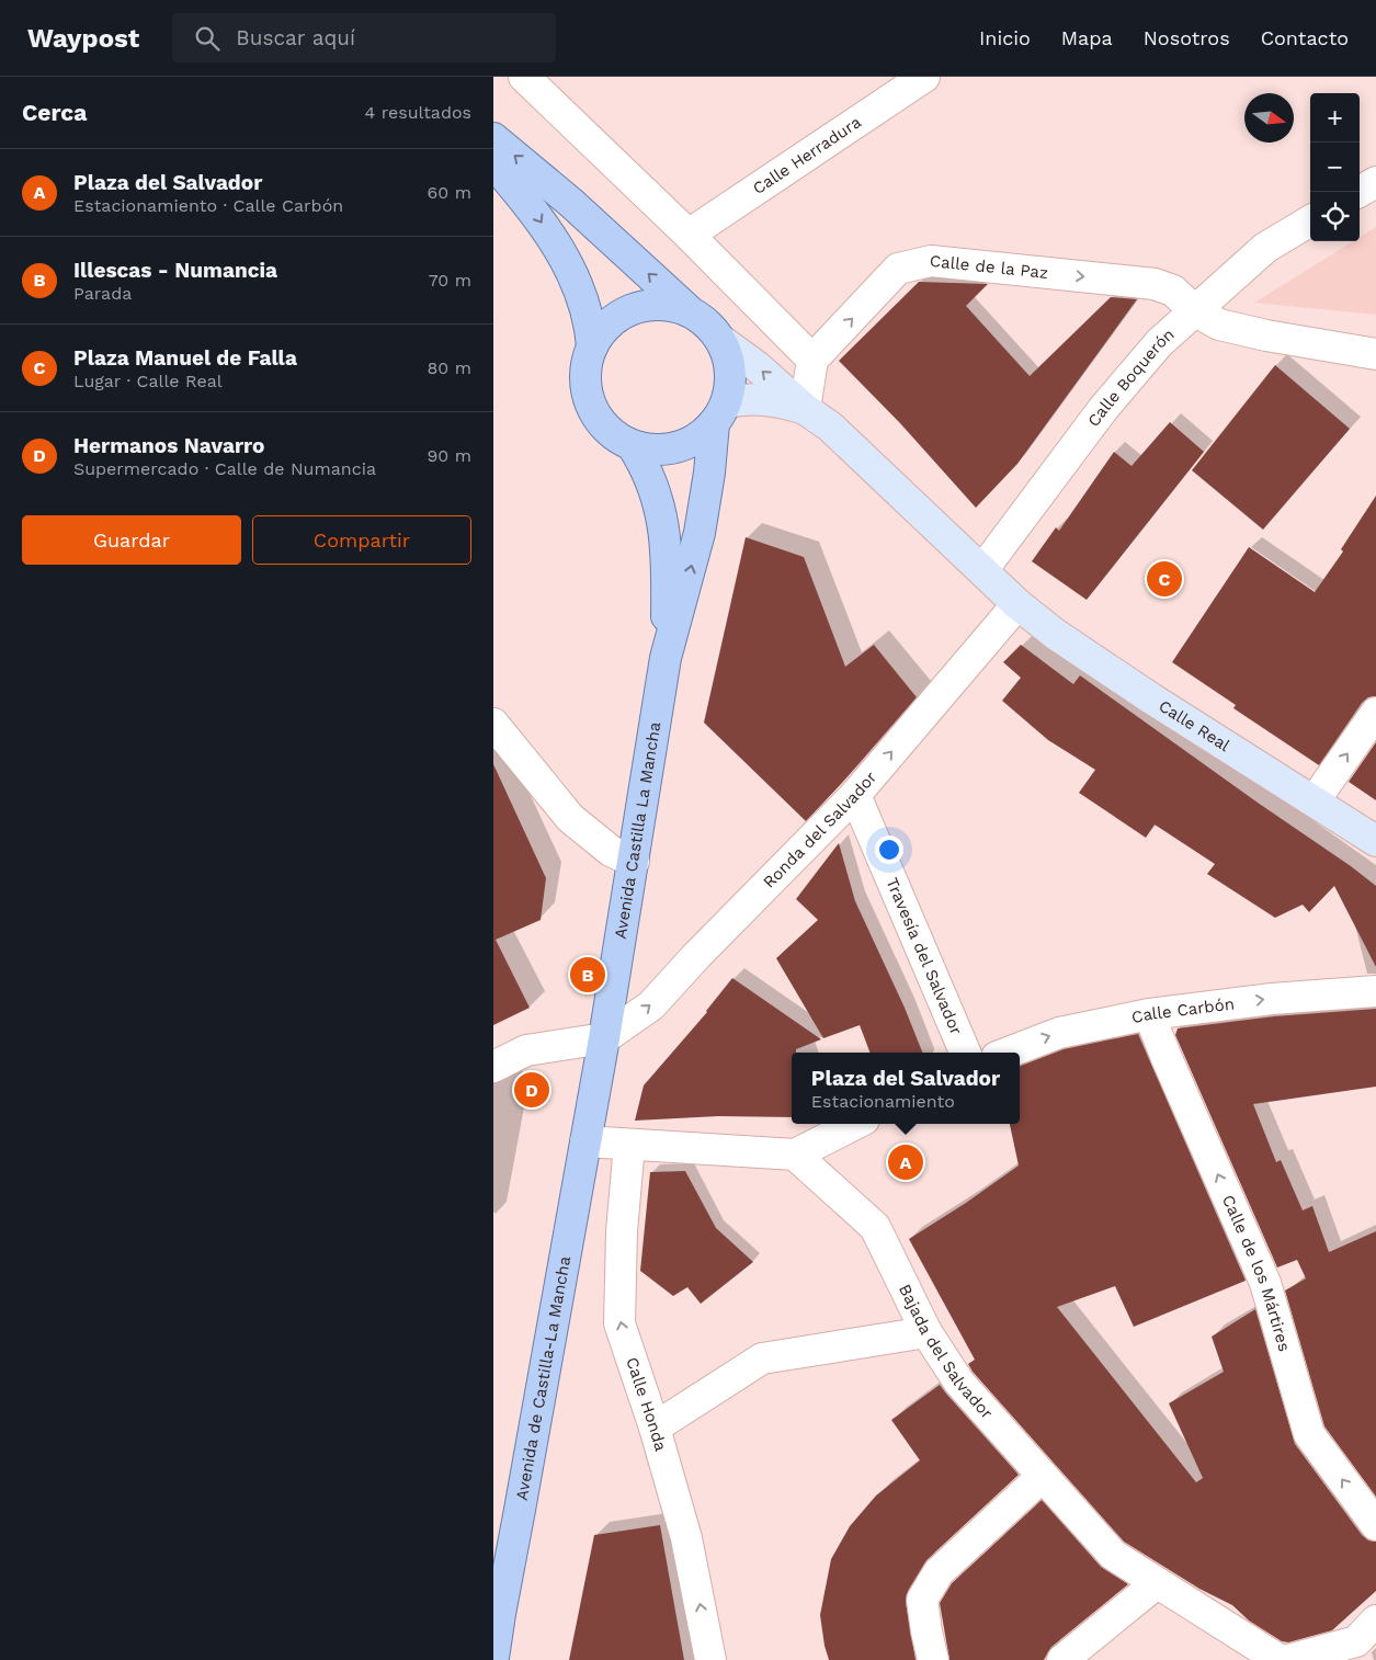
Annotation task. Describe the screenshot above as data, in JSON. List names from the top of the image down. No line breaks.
{"streets":{"main road":["Avenida Castilla La Mancha","Avenida de Castilla-La Mancha"],"street":["Calle Herradura","Calle de la Paz","Calle Boquerón","Calle Real","Ronda del Salvador","Travesía del Salvador","Calle Carbón","Calle de los Mártires","Bajada del Salvador","Calle Honda"]},"crossings":[["Calle de la Paz","Calle Boquerón"],["Calle Boquerón","Calle Real"],["Calle Real","Ronda del Salvador"],["Avenida Castilla La Mancha","Ronda del Salvador"],["Avenida Castilla La Mancha","Avenida de Castilla-La Mancha"],["Ronda del Salvador","Travesía del Salvador"],["Calle Carbón","Calle de los Mártires"]],"one_way":["Calle de la Paz","Ronda del Salvador","Calle Carbón","Calle de los Mártires","Calle Honda"],"north":"right","page":{"header":"Waypost","search":"Buscar aquí","nav":["Inicio","Mapa","Nosotros","Contacto"],"heading":["Cerca","4 resultados"],"map_buttons":["+","−"],"list":[{"mark":"A","name":"Plaza del Salvador","note":"Estacionamiento · Calle Carbón","value":"60 m"},{"mark":"B","name":"Illescas - Numancia","note":"Parada","value":"70 m"},{"mark":"C","name":"Plaza Manuel de Falla","note":"Lugar · Calle Real","value":"80 m"},{"mark":"D","name":"Hermanos Navarro","note":"Supermercado · Calle de Numancia","value":"90 m"}],"buttons":["Guardar","Compartir"],"pins":["C","B","D","A"],"popup":["Plaza del Salvador","Estacionamiento"]}}
